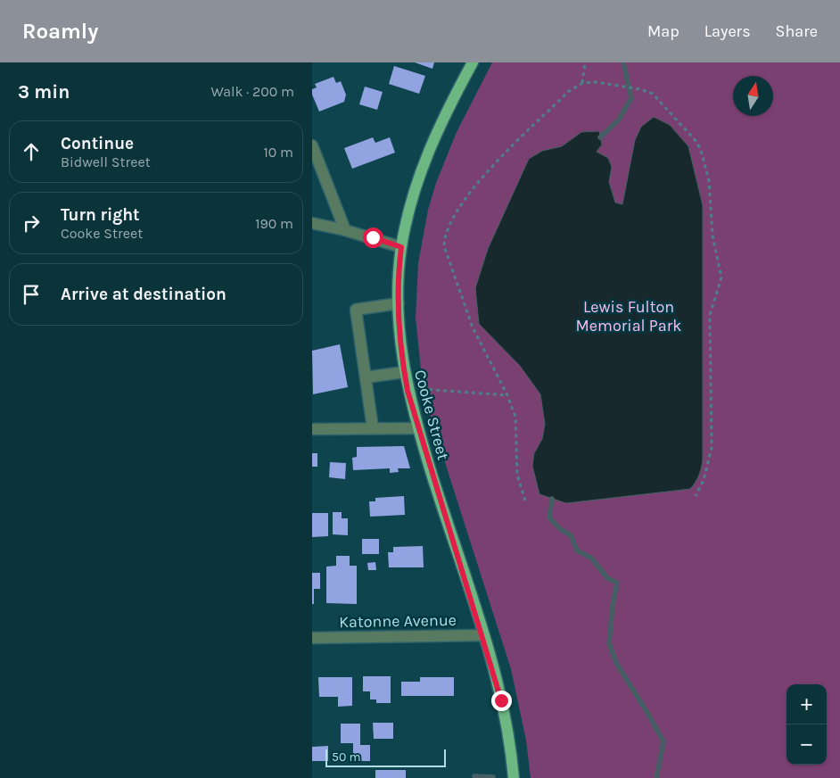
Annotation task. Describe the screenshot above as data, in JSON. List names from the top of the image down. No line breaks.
{"streets":{"main road":["Cooke Street"],"street":["Katonne Avenue"]},"crossings":[["Cooke Street","Katonne Avenue"]],"parks":["Lewis Fulton Memorial Park"],"scale_bar":"50 m","north":"top","page":{"header":"Roamly","nav":["Map","Layers","Share"],"heading":["3 min","Walk · 200 m"],"list":[["Continue","Bidwell Street","10 m"],["Turn right","Cooke Street","190 m"],"Arrive at destination"],"map_buttons":["+","−"],"scale":"50 m"}}
